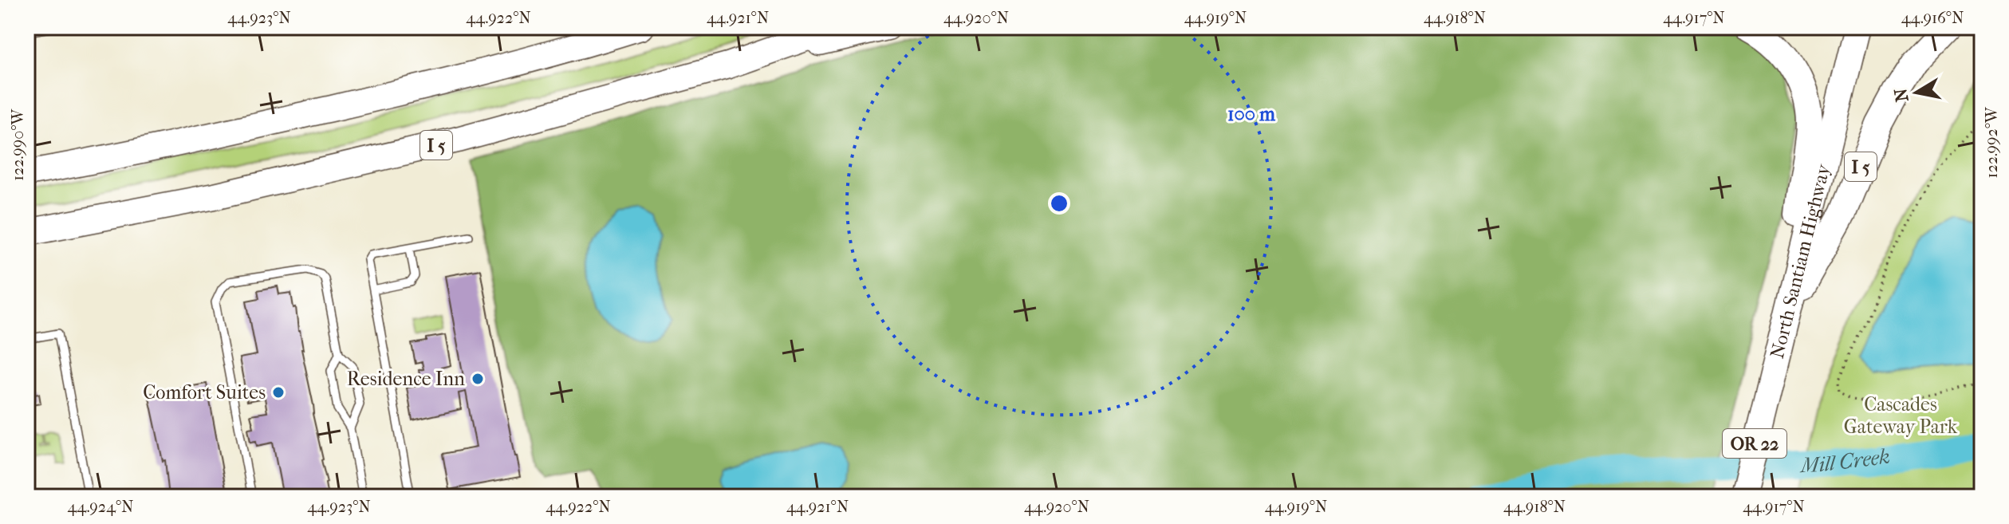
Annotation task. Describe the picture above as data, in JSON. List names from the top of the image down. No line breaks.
{"streets":{"highway":["I 5","North Santiam Highway","OR 22"]},"crossings":[["I 5","North Santiam Highway"]],"water":["Mill Creek"],"parks":["Cascades Gateway Park"],"places":["Residence Inn","Comfort Suites"],"north":"left","coordinates":["44.923°N","44.922°N","44.921°N","44.920°N","44.919°N","44.918°N","44.917°N","44.916°N","122.992°W","122.990°W","44.924°N"],"rings":["100 m"]}
